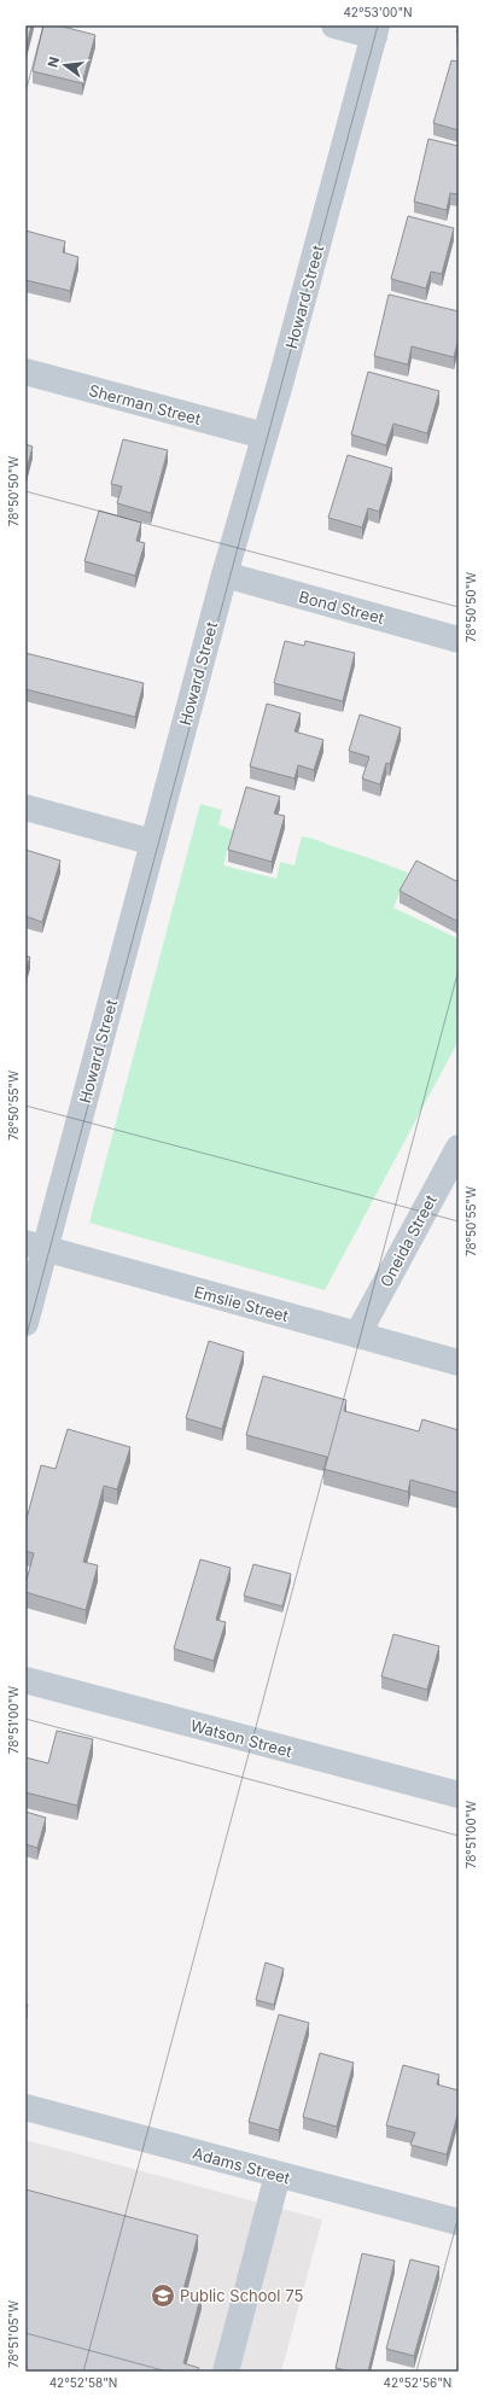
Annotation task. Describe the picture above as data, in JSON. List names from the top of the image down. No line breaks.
{"streets":{"street":["Howard Street","Sherman Street","Bond Street","Oneida Street","Emslie Street","Watson Street","Adams Street"]},"crossings":[["Howard Street","Sherman Street"],["Howard Street","Bond Street"],["Howard Street","Emslie Street"],["Oneida Street","Emslie Street"]],"places":{"school or university":["Public School 75"]},"north":"left","coordinates":["42°53'00\"N","78°50'50\"W","78°50'55\"W","78°51'00\"W","78°51'05\"W","42°52'58\"N","42°52'56\"N"]}
